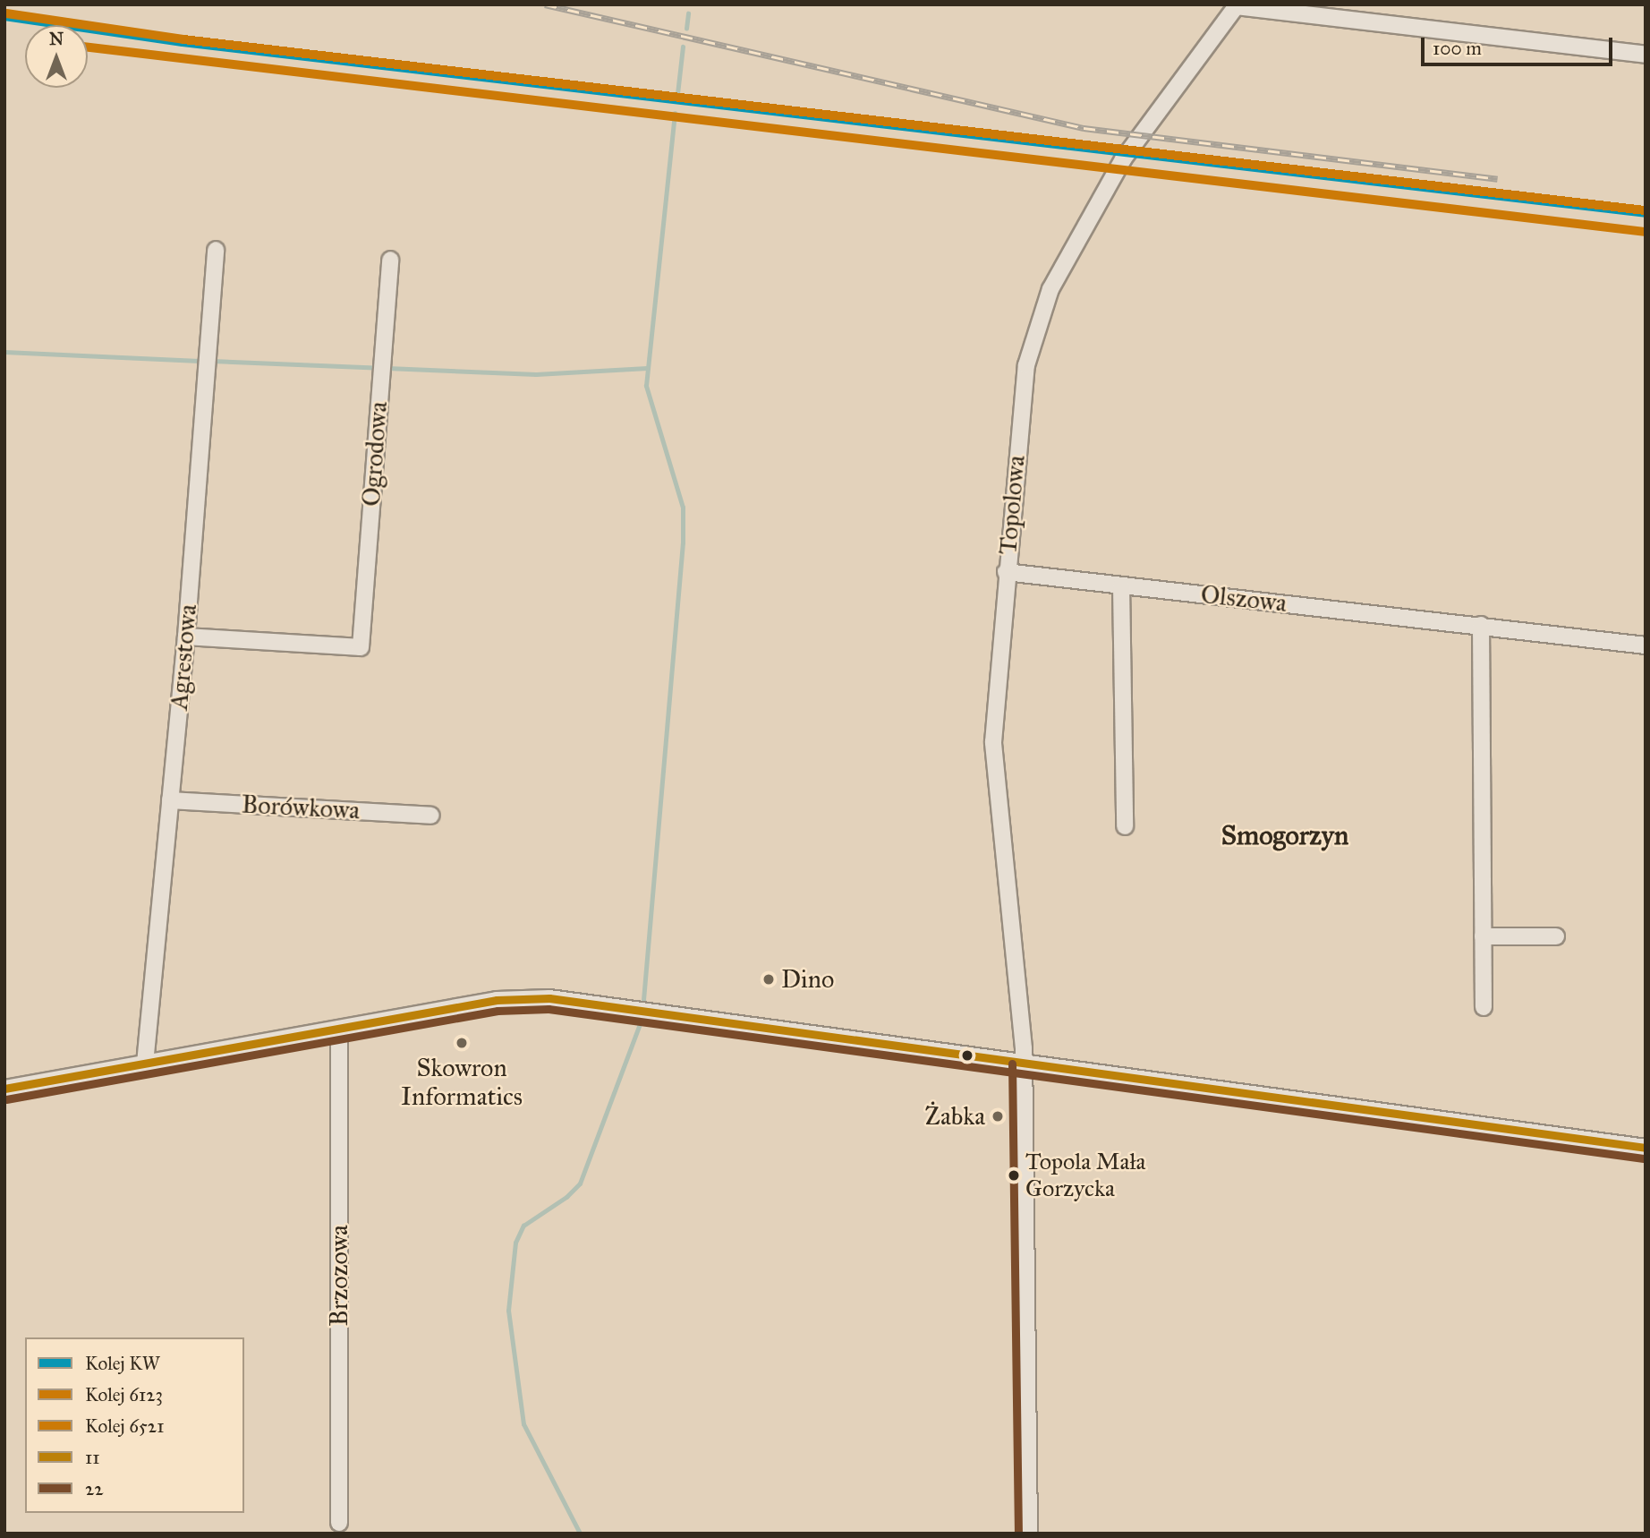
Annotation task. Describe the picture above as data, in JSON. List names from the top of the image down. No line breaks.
{"streets":{"street":["Ogrodowa","Topolowa","Olszowa","Agrestowa","Borówkowa","Brzozowa"]},"crossings":[["Ogrodowa","Agrestowa"],["Topolowa","Olszowa"],["Agrestowa","Borówkowa"]],"districts":["Smogorzyn"],"places":["Dino","Skowron Informatics","Żabka","Topola Mała Gorzycka"],"lines":["rail line 6521","rail line KW","rail line 6123","transit line 11","transit line 22"],"legend":["Kolej KW","Kolej 6123","Kolej 6521","11","22"],"scale_bar":"100 m","north":"top"}
